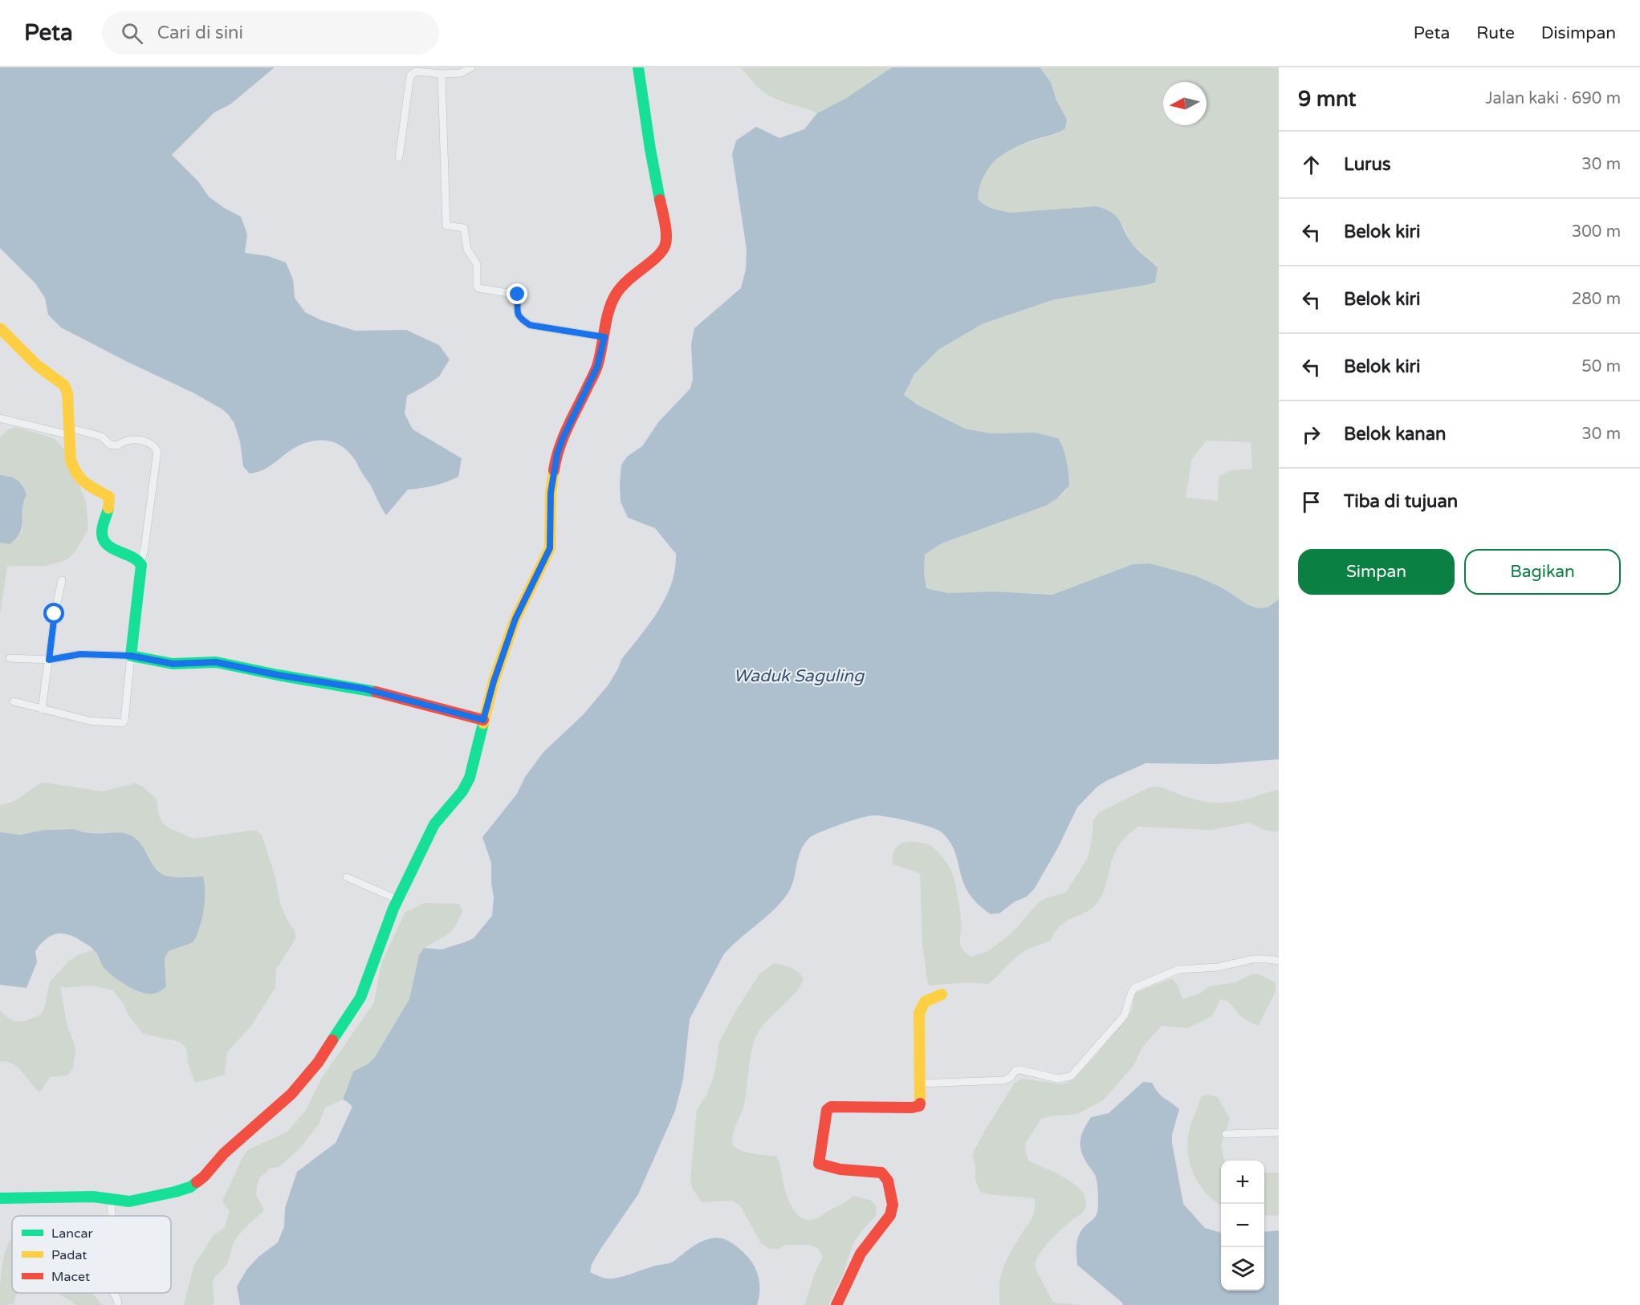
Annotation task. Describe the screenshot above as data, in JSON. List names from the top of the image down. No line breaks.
{"water":["Waduk Saguling"],"legend":["Lancar","Padat","Macet"],"north":"left","page":{"header":"Peta","search":"Cari di sini","nav":["Peta","Rute","Disimpan"],"heading":["9 mnt","Jalan kaki · 690 m"],"list":[["Lurus","30 m"],["Belok kiri","300 m"],["Belok kiri","280 m"],["Belok kiri","50 m"],["Belok kanan","30 m"],"Tiba di tujuan"],"buttons":["Simpan","Bagikan"],"map_buttons":["+","−"]}}
